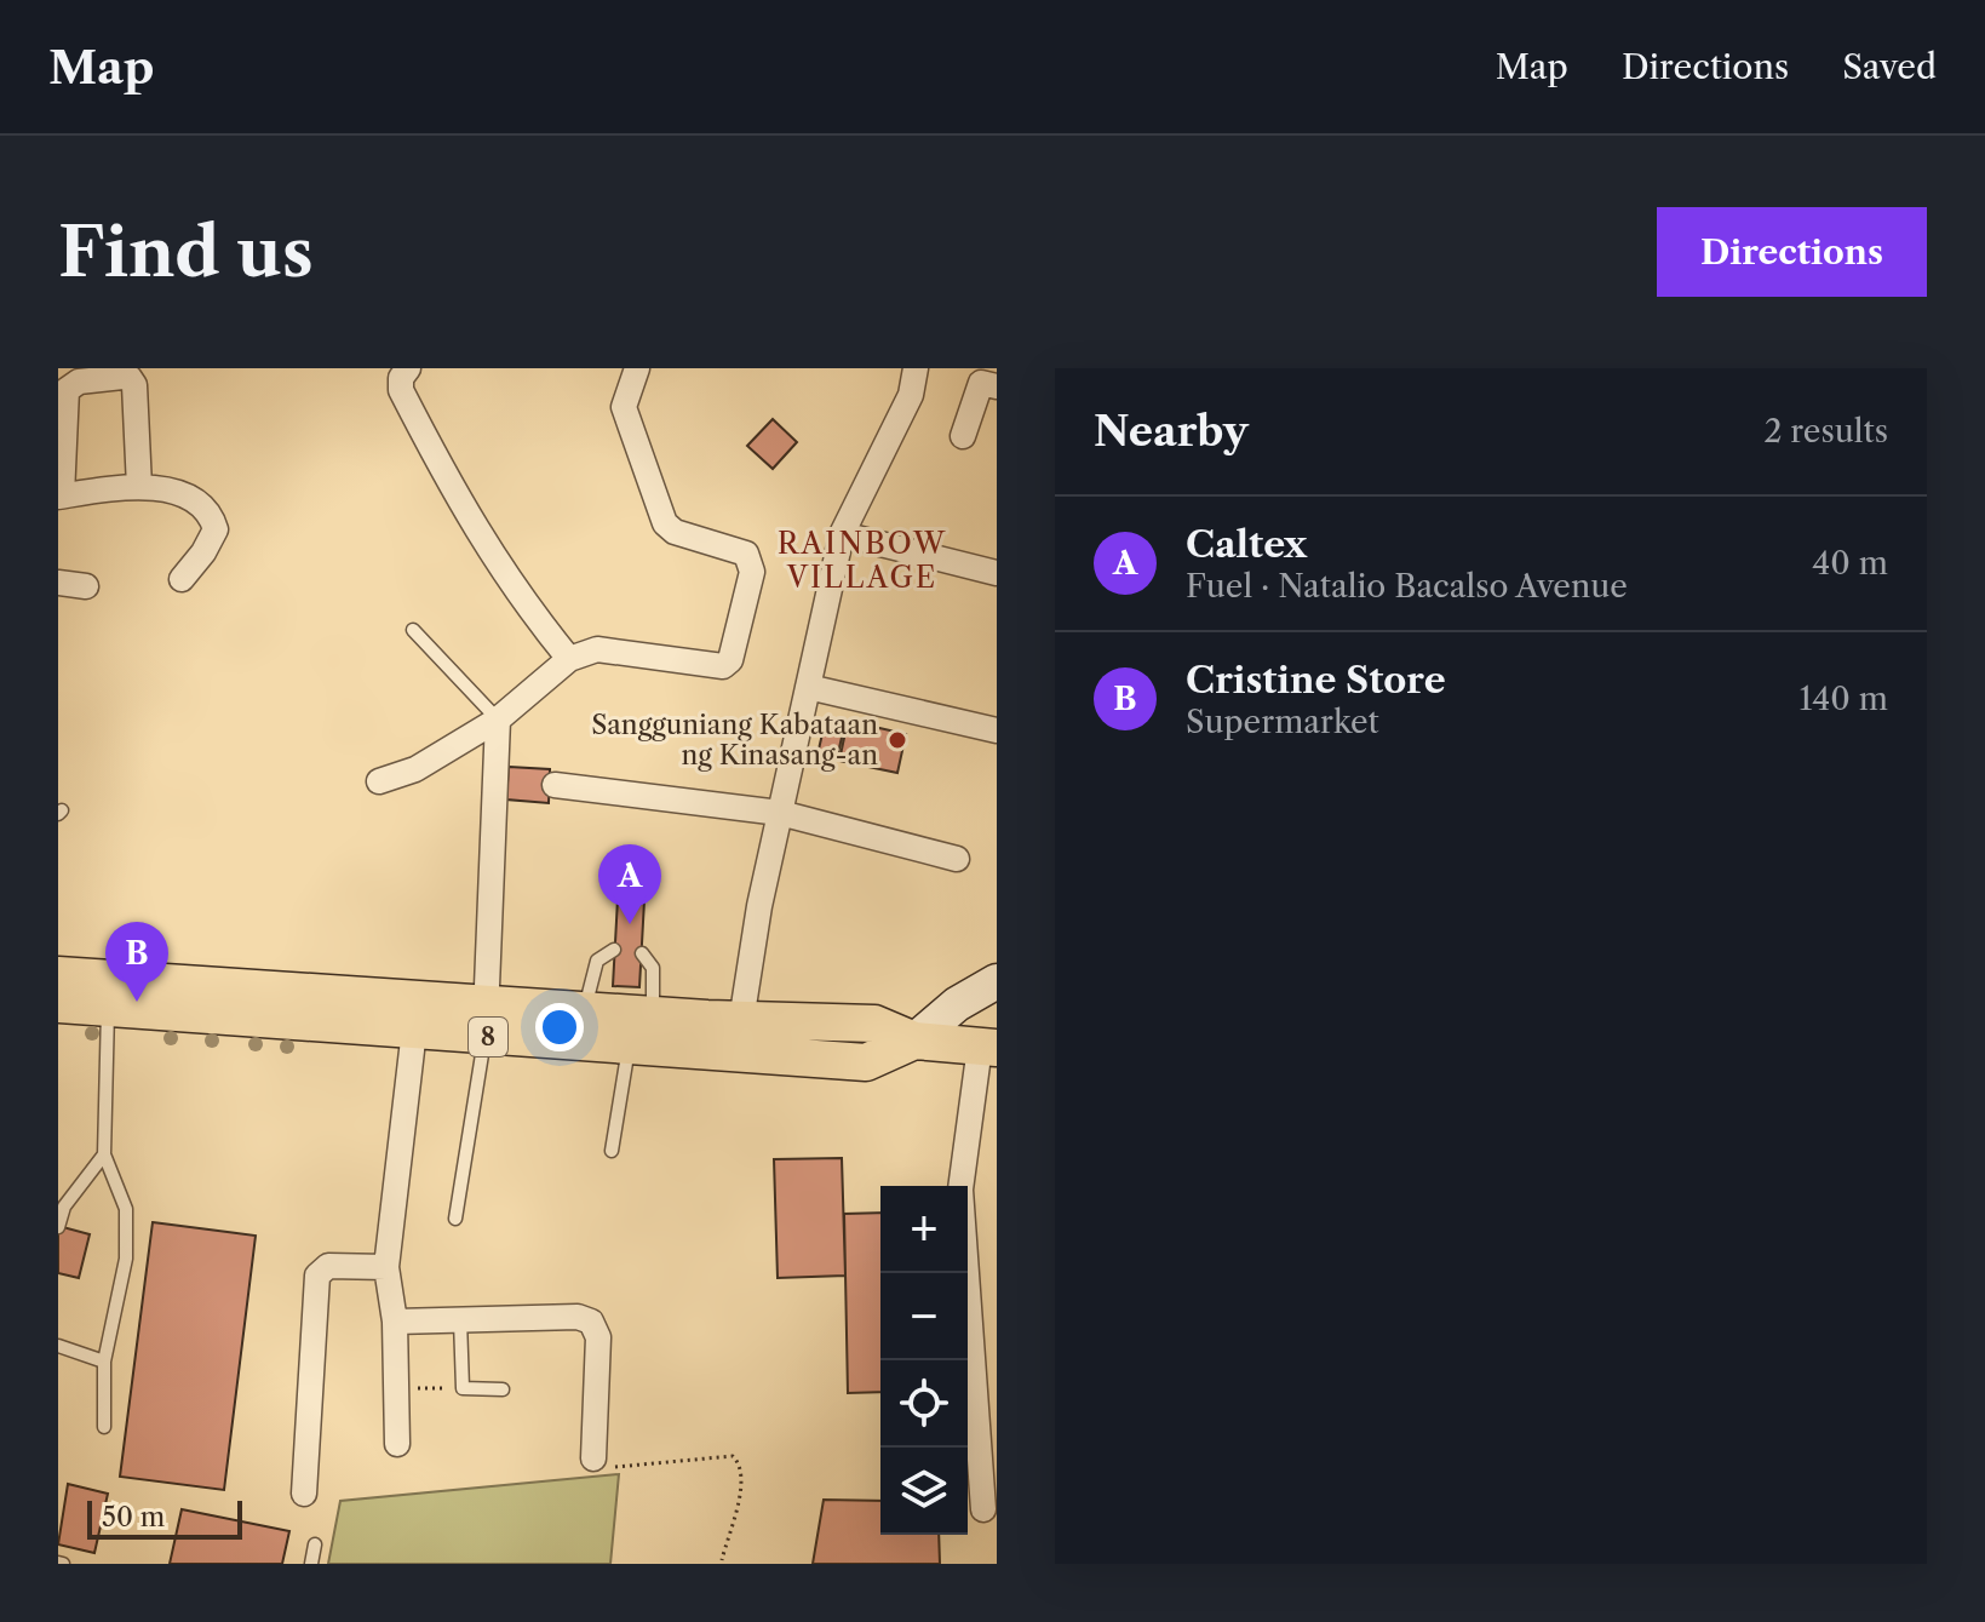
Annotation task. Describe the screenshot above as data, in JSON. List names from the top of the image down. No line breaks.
{"streets":{"main road":["8"]},"districts":["RAINBOW VILLAGE"],"places":["Sangguniang Kabataan ng Kinasang-an"],"scale_bar":"50 m","page":{"header":"Map","nav":["Map","Directions","Saved"],"buttons":"Directions","title":"Find us","heading":["Nearby","2 results"],"list":[{"mark":"A","name":"Caltex","note":"Fuel · Natalio Bacalso Avenue","value":"40 m"},{"mark":"B","name":"Cristine Store","note":"Supermarket","value":"140 m"}],"pins":["A","B"],"map_buttons":["+","−"],"scale":"50 m"}}
